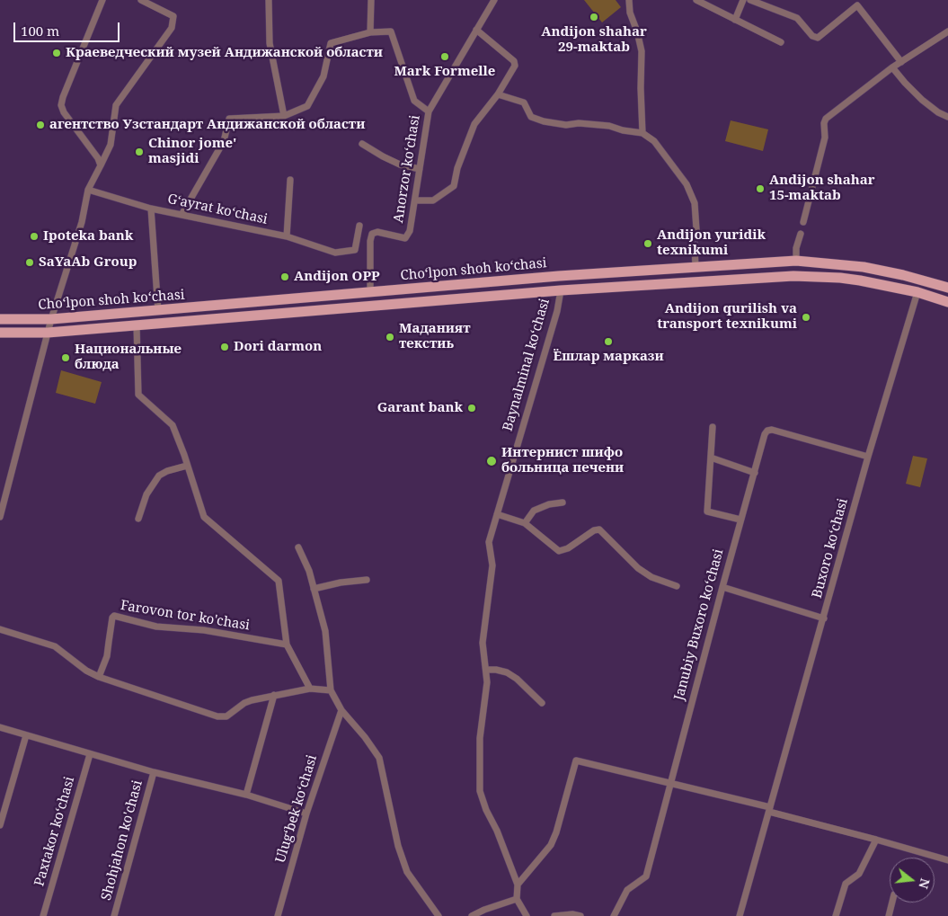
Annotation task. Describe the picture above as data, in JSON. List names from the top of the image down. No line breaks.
{"streets":{"main road":["Choʻlpon shoh koʻchasi"],"street":["Anorzor koʻchasi","Gʻayrat koʻchasi","Baynalminal koʻchasi","Buxoro koʻchasi","Farovon tor ko'chasi","Janubiy Buxoro koʻchasi","Ulugʻbek koʻchasi","Paxtakor koʻchasi","Shohjahon ko'chasi"]},"crossings":[["Anorzor koʻchasi","Choʻlpon shoh koʻchasi"],["Choʻlpon shoh koʻchasi","Baynalminal koʻchasi"],["Choʻlpon shoh koʻchasi","Buxoro koʻchasi"],["Buxoro koʻchasi","Janubiy Buxoro koʻchasi"]],"places":["Andijon shahar 29-maktab","Краеведческий музей Андижанской области","Mark Formelle","агентство Узстандарт Андижанской области","Chinor jome' masjidi","Andijon shahar 15-maktab","Ipoteka bank","Andijon yuridik texnikumi","SaYaAb Group","Andijon OPP","Andijon qurilish va transport texnikumi","Маданият текстиь","Ёшлар маркази","Dori darmon","Национальные блюда","Garant bank","Интернист шифо больница печени"],"scale_bar":"100 m","north":"right"}
